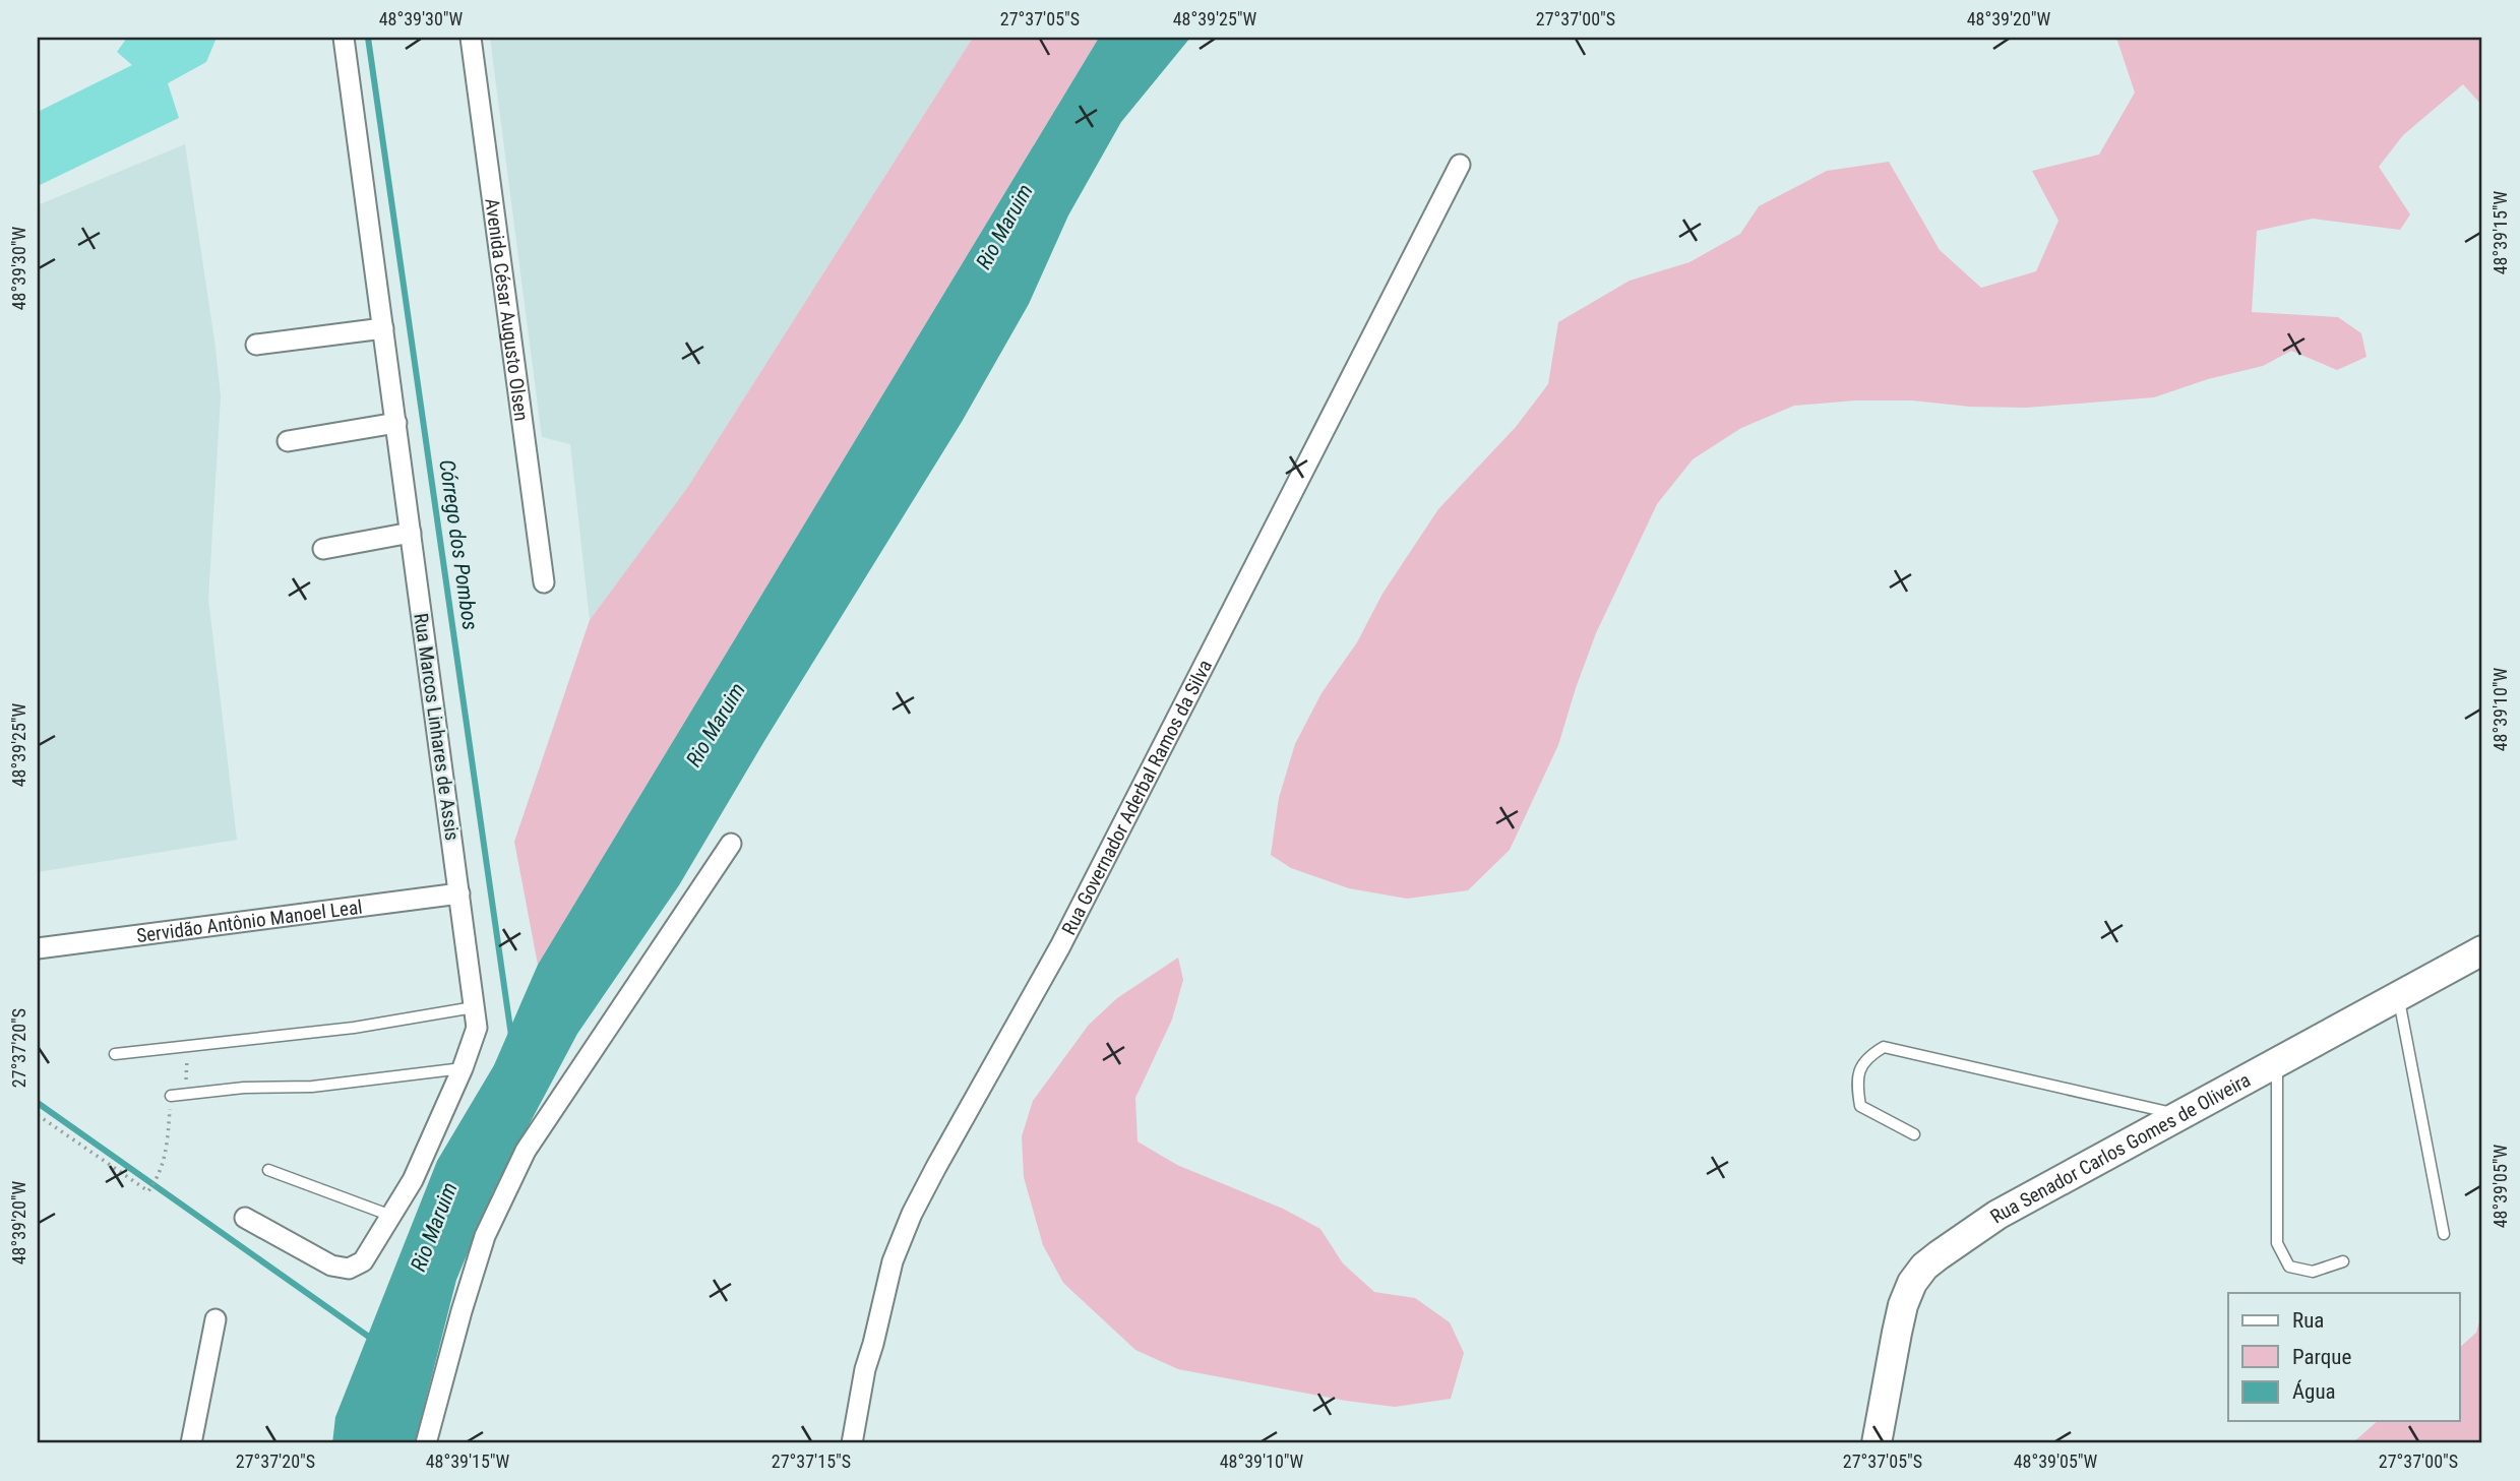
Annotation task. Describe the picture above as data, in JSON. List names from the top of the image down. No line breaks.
{"streets":{"main road":["Rua Senador Carlos Gomes de Oliveira"],"street":["Avenida César Augusto Olsen","Rua Marcos Linhares de Assis","Rua Governador Aderbal Ramos da Silva","Servidão Antônio Manoel Leal"]},"crossings":[["Rua Marcos Linhares de Assis","Servidão Antônio Manoel Leal"]],"water":["Rio Maruim","Córrego dos Pombos"],"legend":["Rua","Parque","Água"],"coordinates":["48°39'30\"W","27°37'05\"S","48°39'25\"W","27°37'00\"S","48°39'20\"W","48°39'15\"W","48°39'10\"W","27°37'20\"S","48°39'05\"W","27°37'15\"S"]}
